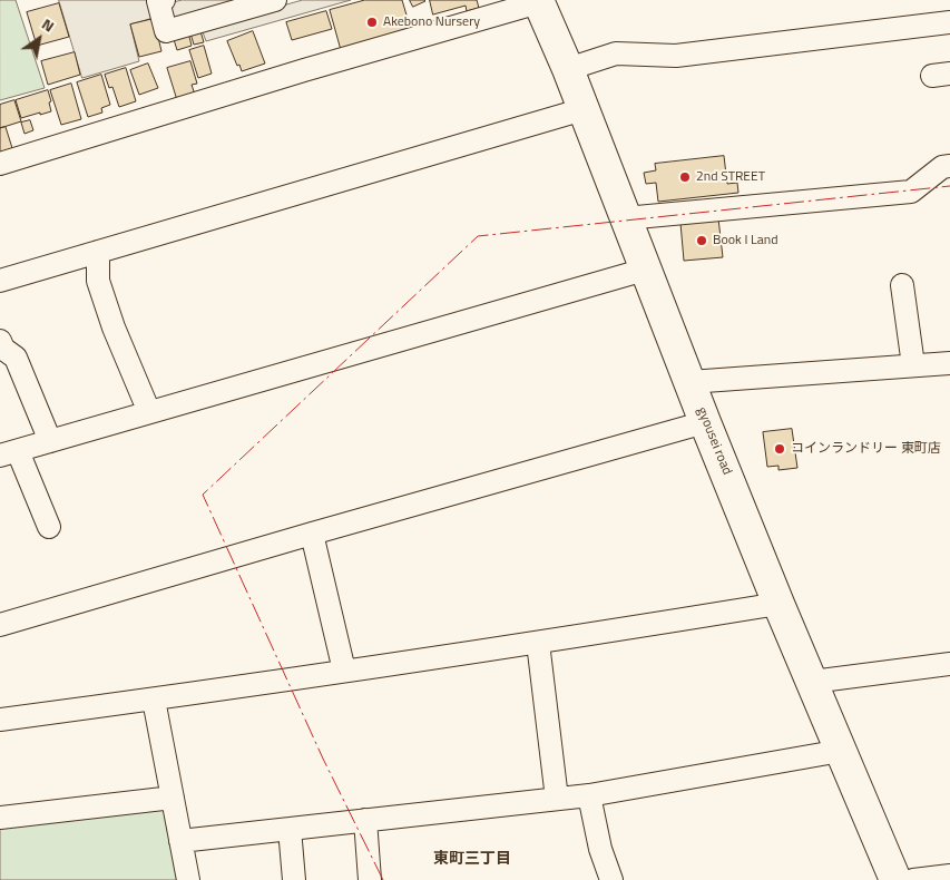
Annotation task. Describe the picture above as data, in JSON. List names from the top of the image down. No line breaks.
{"streets":{"highway":["gyousei road"]},"districts":["東町三丁目"],"places":["Akebono Nursery","2nd STREET","Book I Land","コインランドリー 東町店"],"north":"top right"}
